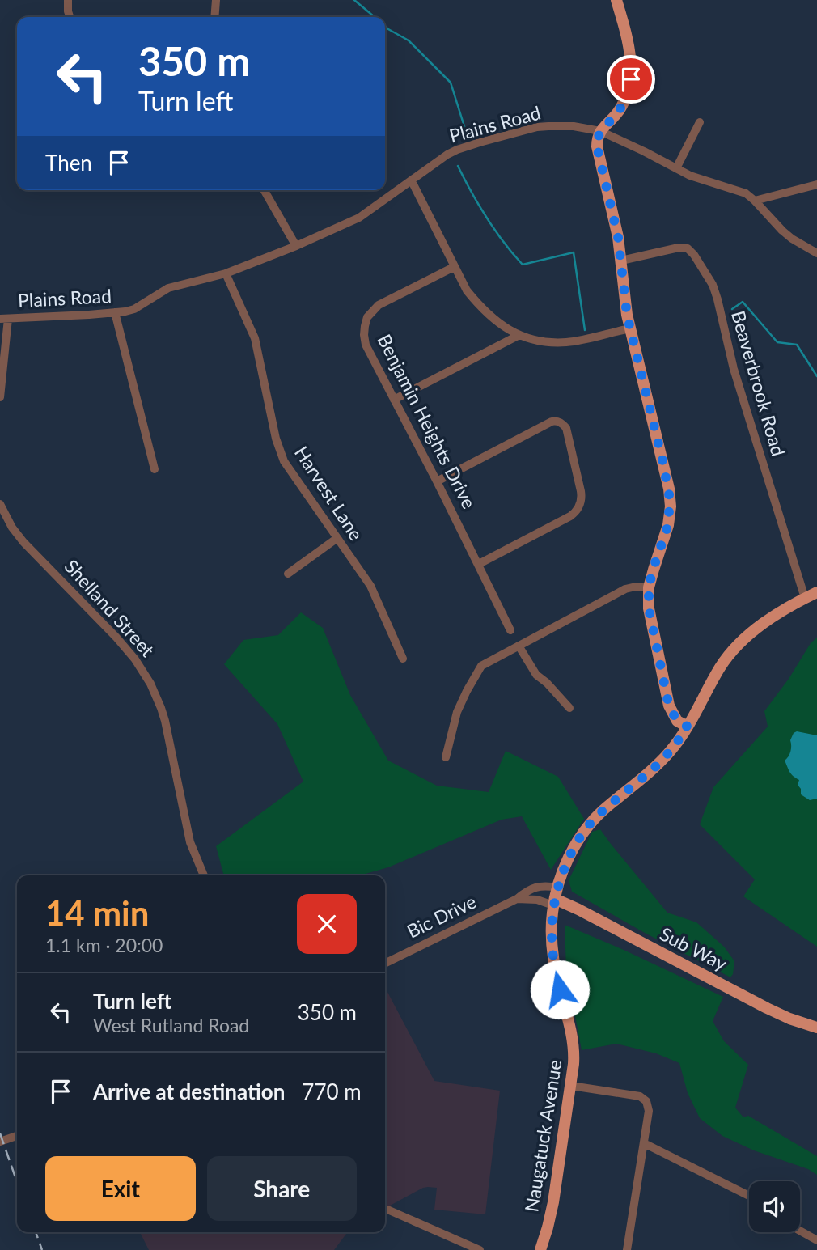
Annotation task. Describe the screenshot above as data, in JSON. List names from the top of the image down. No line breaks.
{"streets":{"main road":["Sub Way","Naugatuck Avenue"],"street":["Plains Road","Beaverbrook Road","Benjamin Heights Drive","Harvest Lane","Shelland Street","Bic Drive"]},"crossings":[["Plains Road","Harvest Lane"],["Beaverbrook Road","Naugatuck Avenue"],["Bic Drive","Sub Way"],["Bic Drive","Naugatuck Avenue"],["Sub Way","Naugatuck Avenue"]],"page":{"turn":["350 m","Turn left"],"then":"Then","heading":["14 min","1.1 km · 20:00"],"list":[{"name":"Turn left","note":"West Rutland Road","value":"350 m"},{"name":"Arrive at destination","value":"770 m"}],"buttons":["Exit","Share"]}}
